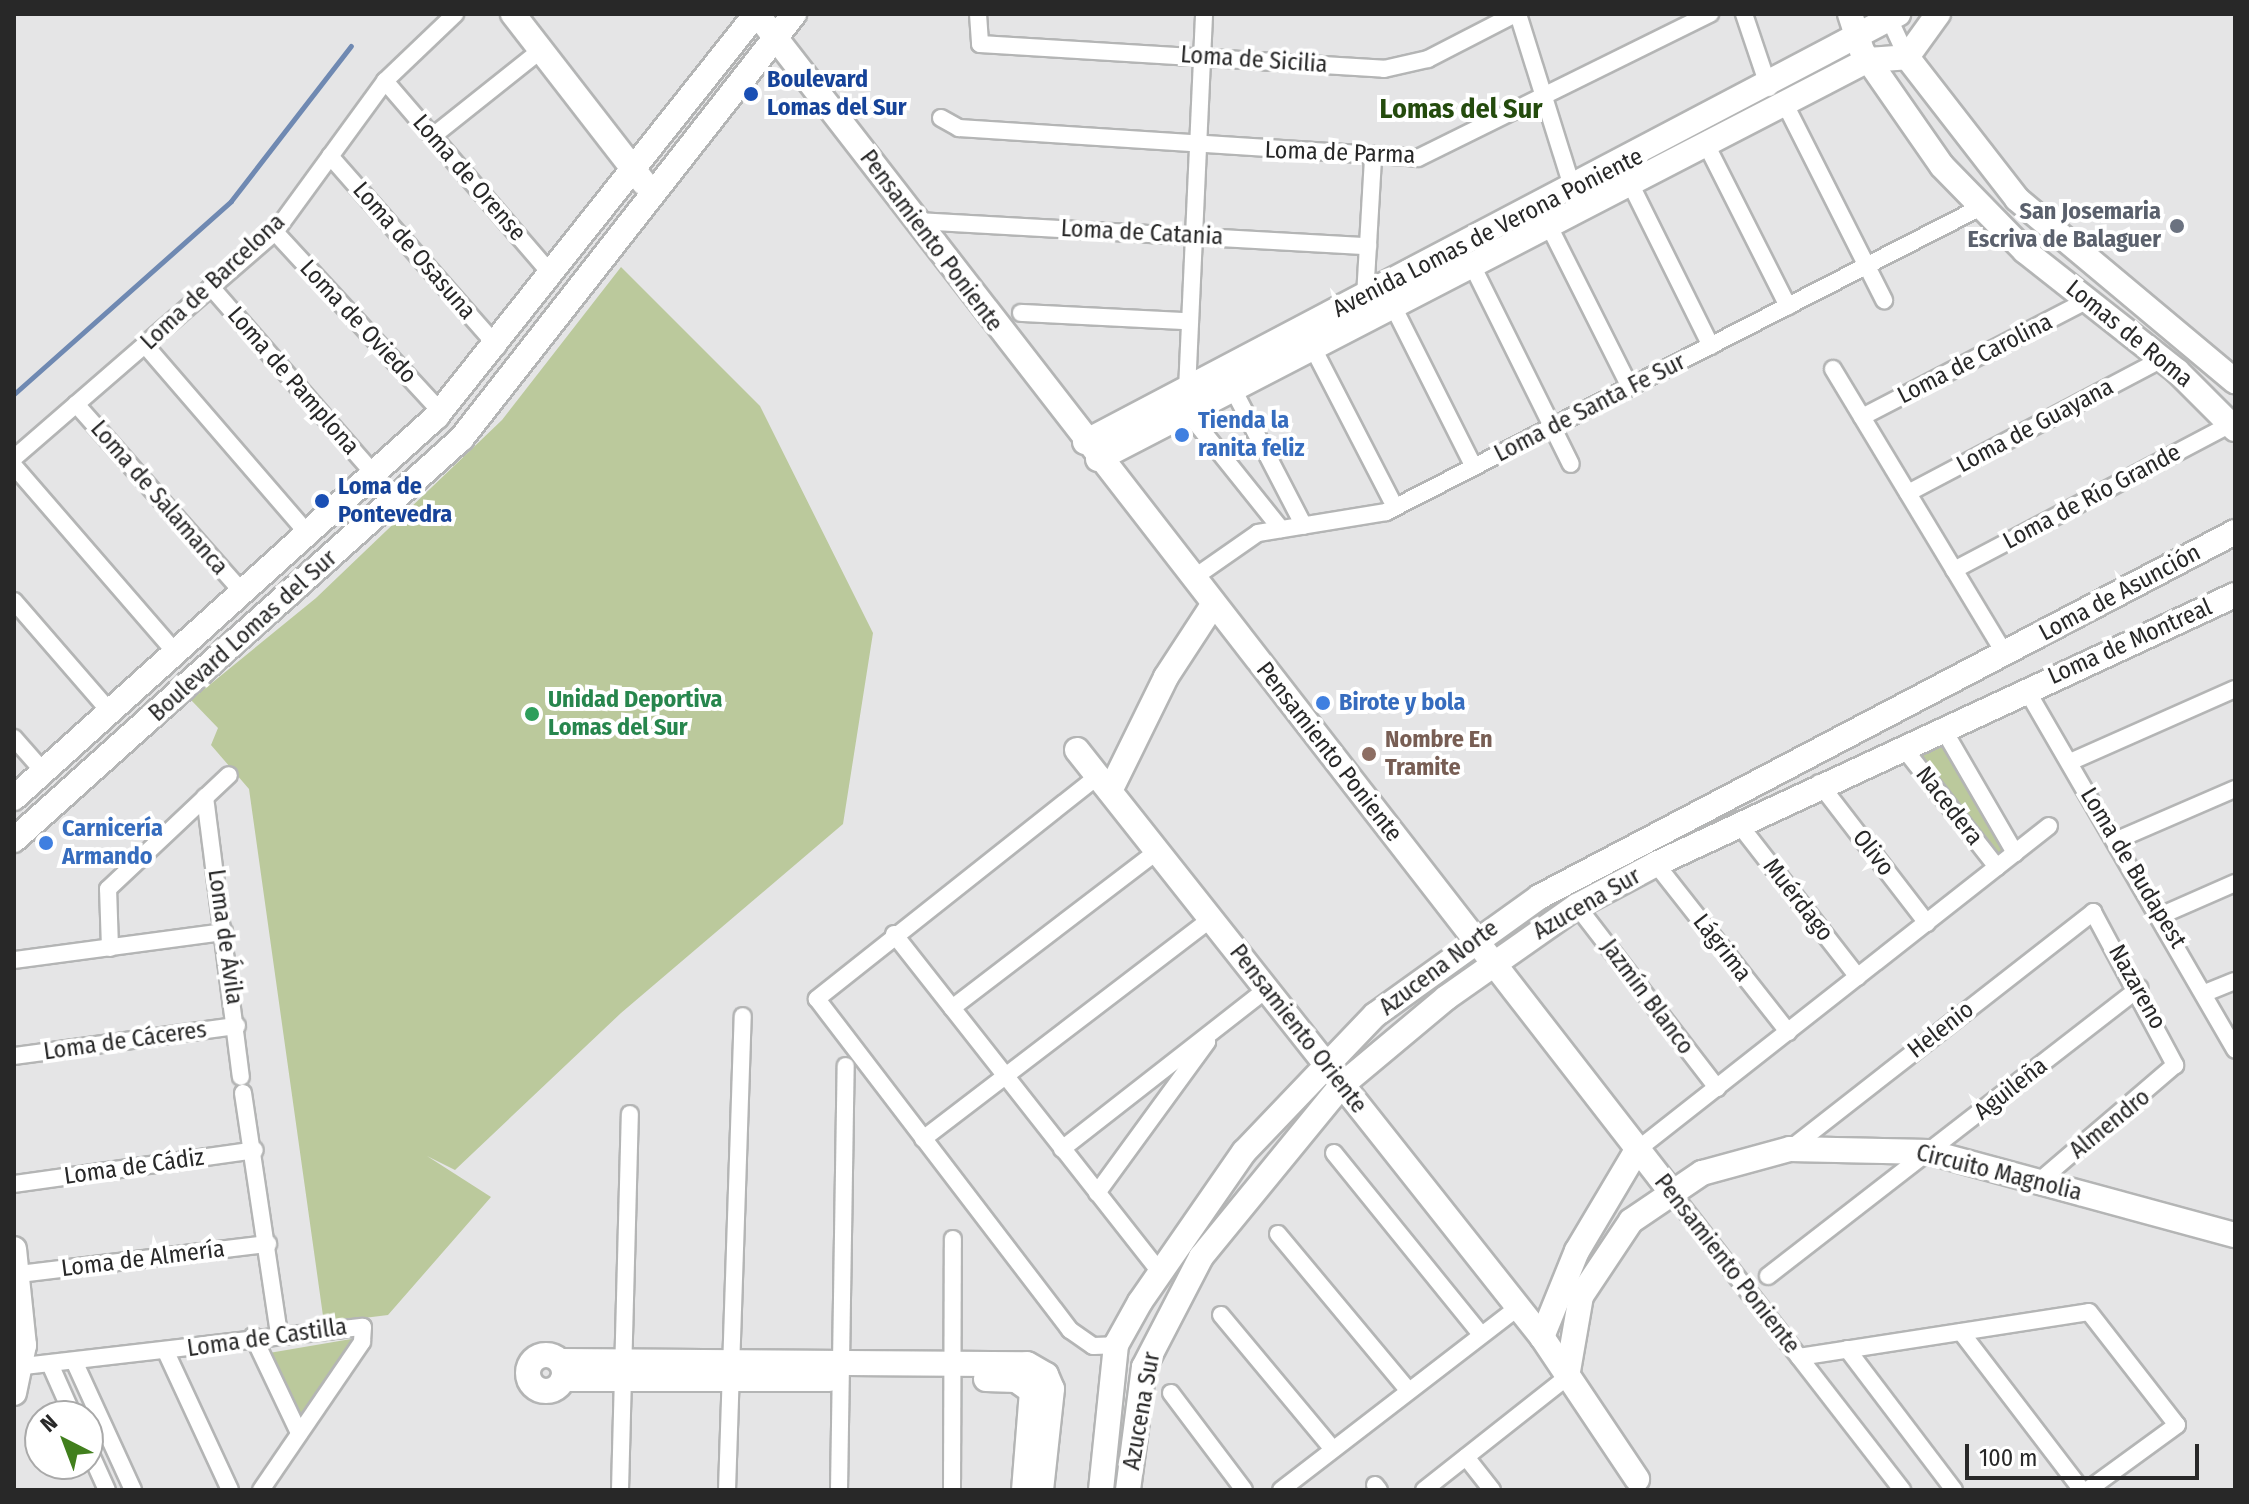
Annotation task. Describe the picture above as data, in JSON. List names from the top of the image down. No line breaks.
{"streets":{"street":["Loma de Sicilia","Loma de Parma","Loma de Orense","Loma de Catania","Avenida Lomas de Verona Poniente","Pensamiento Poniente","Loma de Osasuna","Loma de Barcelona","Loma de Oviedo","Lomas de Roma","Loma de Carolina","Loma de Pamplona","Loma de Santa Fe Sur","Loma de Guayana","Loma de Río Grande","Loma de Salamanca","Loma de Asunción","Boulevard Lomas del Sur","Loma de Montreal","Nacedera","Olivo","Loma de Budapest","Muérdago","Azucena Sur","Loma de Ávila","Lágrima","Azucena Norte","Nazareno","Jazmín Blanco","Pensamiento Oriente","Helenio","Loma de Cáceres","Aguileña","Almendro","Loma de Cádiz","Circuito Magnolia","Loma de Almería","Loma de Castilla"]},"crossings":[["Loma de Orense","Loma de Barcelona"],["Loma de Orense","Boulevard Lomas del Sur"],["Loma de Catania","Pensamiento Poniente"],["Avenida Lomas de Verona Poniente","Pensamiento Poniente"],["Avenida Lomas de Verona Poniente","Lomas de Roma"],["Pensamiento Poniente","Loma de Santa Fe Sur"],["Pensamiento Poniente","Boulevard Lomas del Sur"],["Pensamiento Poniente","Azucena Sur"],["Pensamiento Poniente","Azucena Norte"],["Pensamiento Poniente","Circuito Magnolia"],["Loma de Osasuna","Loma de Barcelona"],["Loma de Osasuna","Boulevard Lomas del Sur"],["Loma de Barcelona","Loma de Oviedo"],["Loma de Barcelona","Loma de Pamplona"],["Loma de Barcelona","Loma de Salamanca"],["Loma de Oviedo","Boulevard Lomas del Sur"],["Lomas de Roma","Loma de Carolina"],["Lomas de Roma","Loma de Santa Fe Sur"],["Lomas de Roma","Loma de Guayana"],["Lomas de Roma","Loma de Río Grande"],["Loma de Pamplona","Boulevard Lomas del Sur"],["Loma de Salamanca","Boulevard Lomas del Sur"],["Loma de Asunción","Azucena Norte"],["Loma de Montreal","Loma de Budapest"],["Loma de Montreal","Azucena Sur"],["Nacedera","Azucena Sur"],["Olivo","Azucena Sur"],["Loma de Budapest","Azucena Sur"],["Muérdago","Azucena Sur"],["Azucena Sur","Lágrima"],["Azucena Sur","Jazmín Blanco"],["Azucena Sur","Pensamiento Oriente"],["Loma de Ávila","Loma de Cáceres"],["Loma de Ávila","Loma de Cádiz"],["Loma de Ávila","Loma de Almería"],["Loma de Ávila","Loma de Castilla"],["Azucena Norte","Pensamiento Oriente"],["Nazareno","Helenio"],["Nazareno","Aguileña"],["Nazareno","Almendro"],["Pensamiento Oriente","Circuito Magnolia"],["Helenio","Circuito Magnolia"],["Aguileña","Circuito Magnolia"],["Almendro","Circuito Magnolia"]],"districts":["Lomas del Sur"],"places":["Boulevard Lomas del Sur","San Josemaria Escriva de Balaguer","Tienda la ranita feliz","Loma de Pontevedra","Birote y bola","Unidad Deportiva Lomas del Sur","Nombre En Tramite","Carnicería Armando"],"scale_bar":"100 m","north":"top left"}
